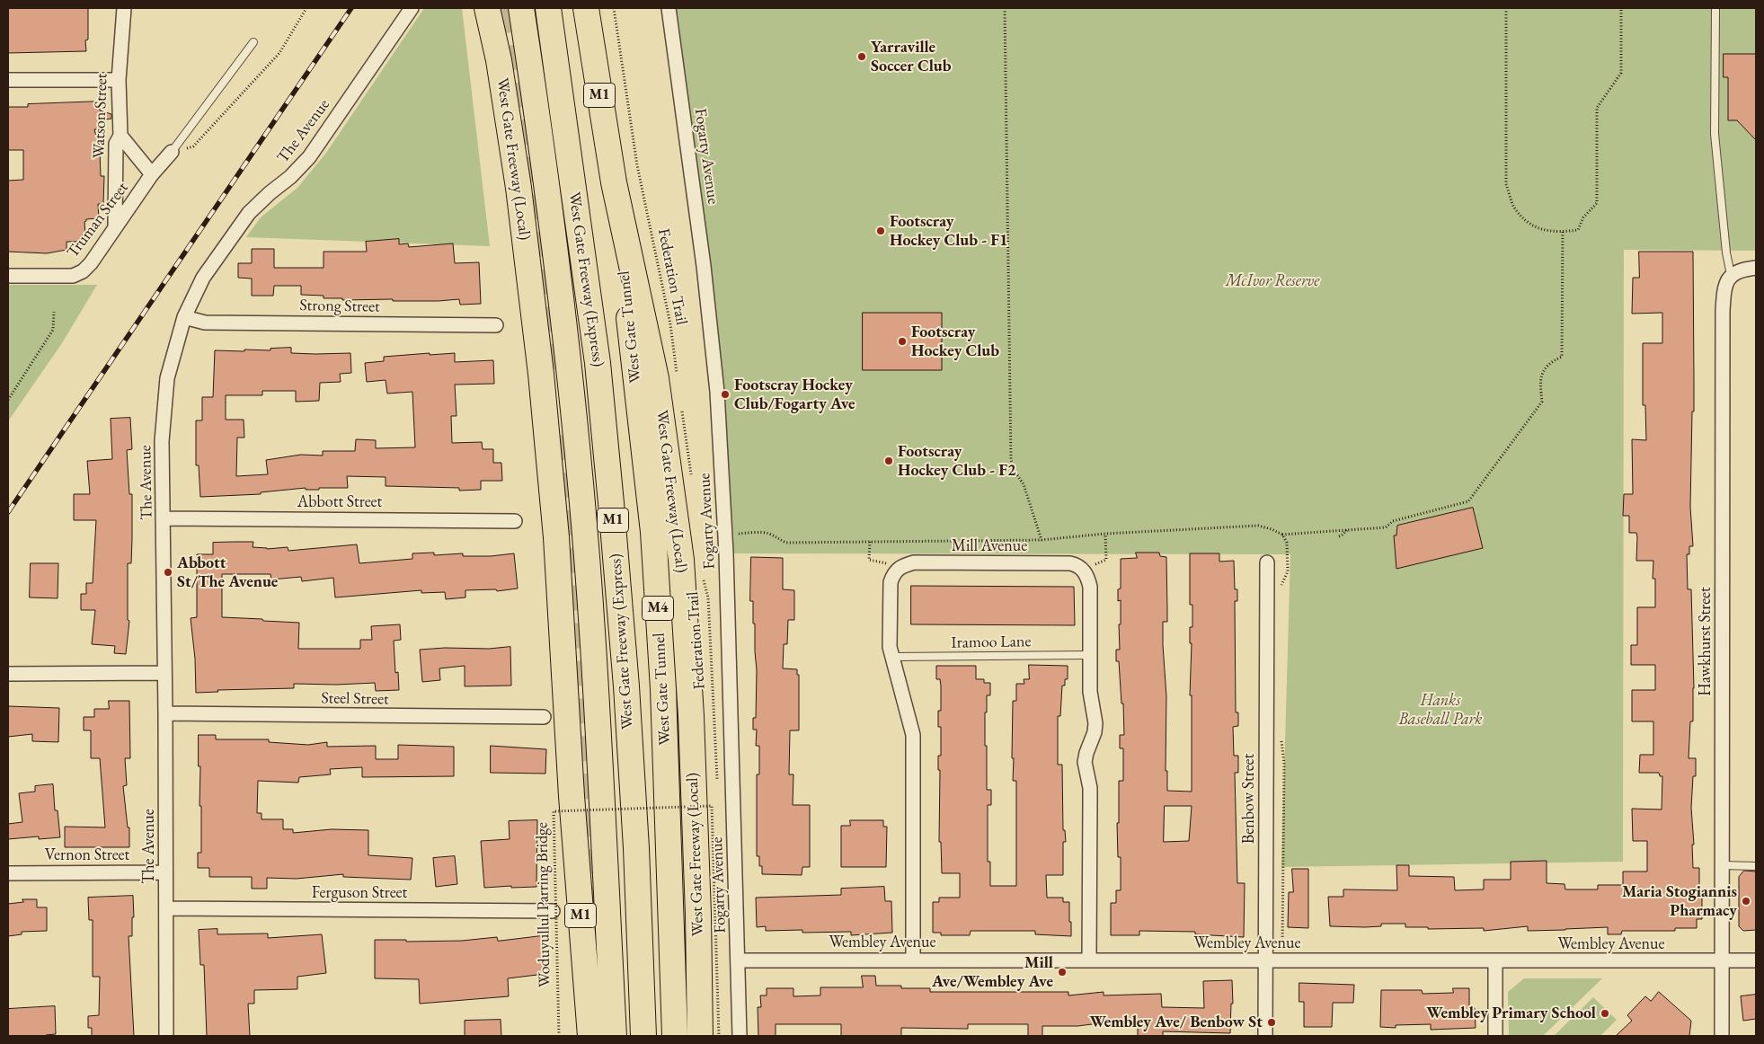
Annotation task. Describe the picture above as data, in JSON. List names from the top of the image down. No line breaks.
{"streets":{"highway":["M1","West Gate Freeway (Local)","West Gate Freeway (Express)","West Gate Tunnel","M4"],"street":["Watson Street","The Avenue","Fogarty Avenue","Truman Street","Strong Street","Abbott Street","Mill Avenue","Hawkhurst Street","Steel Street","Benbow Street","Vernon Street","Ferguson Street","Wembley Avenue"],"lane":["Iramoo Lane"],"path":["Federation Trail","Woduyullul Parring Bridge"]},"crossings":[["M1","West Gate Freeway (Local)"],["Watson Street","Truman Street"],["The Avenue","Strong Street"],["The Avenue","Abbott Street"],["The Avenue","Steel Street"],["The Avenue","Vernon Street"],["The Avenue","Ferguson Street"],["Fogarty Avenue","Wembley Avenue"],["West Gate Freeway (Local)","West Gate Tunnel"],["Hawkhurst Street","Wembley Avenue"],["Benbow Street","Wembley Avenue"]],"parks":["McIvor Reserve","Hanks Baseball Park"],"places":["Yarraville Soccer Club","Footscray Hockey Club - F1","Footscray Hockey Club","Footscray Hockey Club/Fogarty Ave","Footscray Hockey Club - F2","Abbott St/The Avenue","Maria Stogiannis Pharmacy","Mill Ave/Wembley Ave","Wembley Primary School","Wembley Ave/ Benbow St"]}
